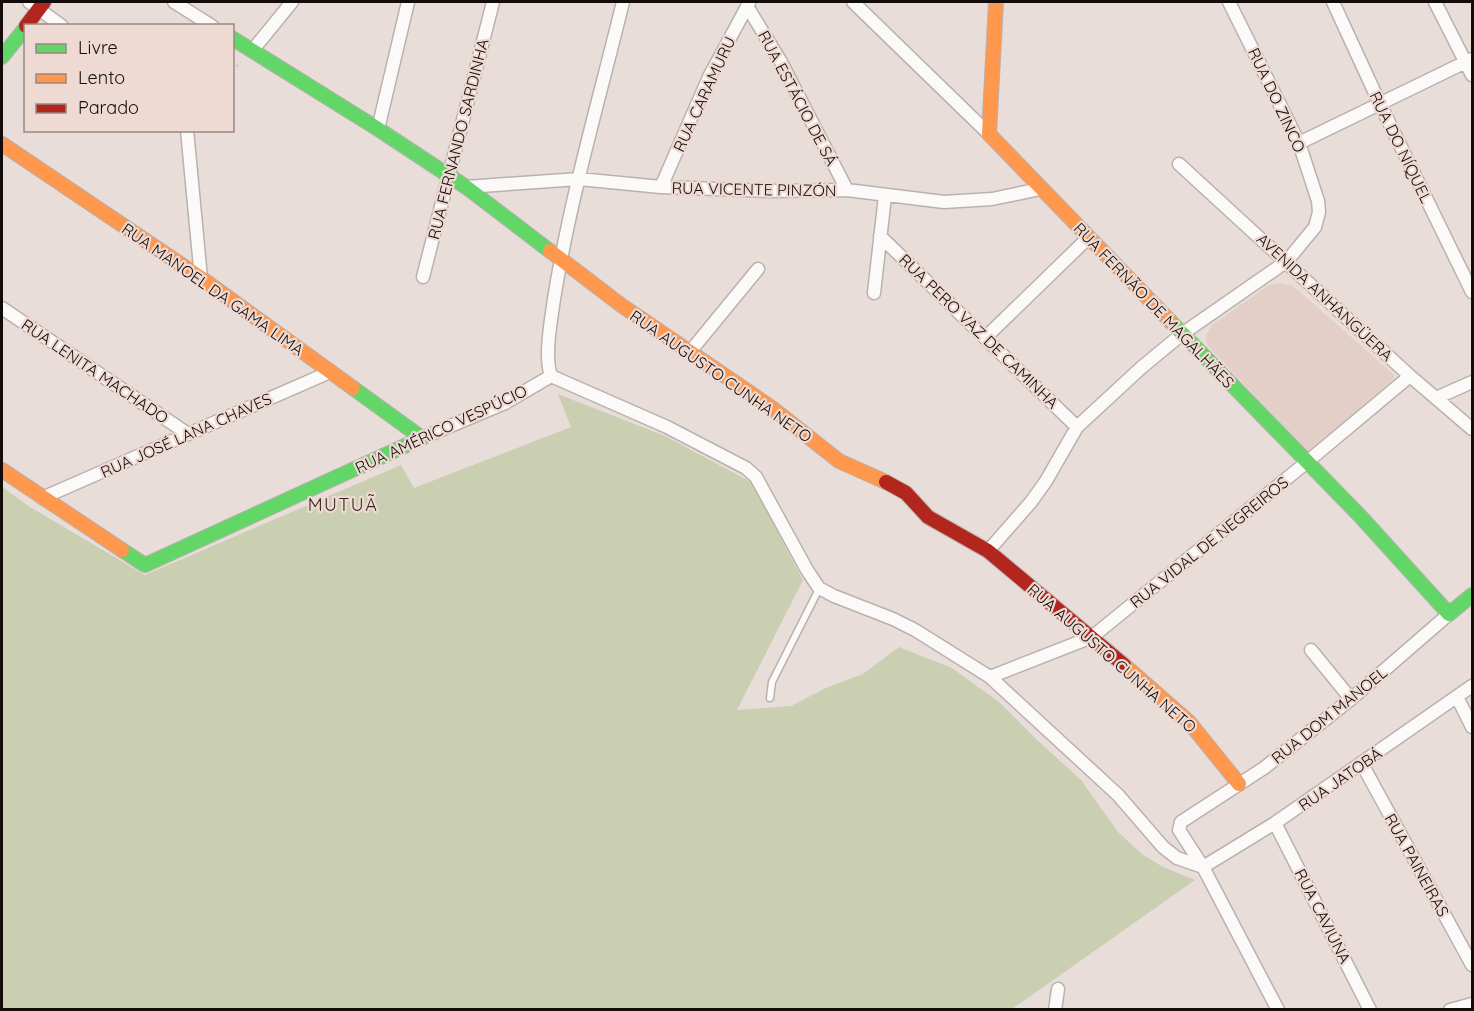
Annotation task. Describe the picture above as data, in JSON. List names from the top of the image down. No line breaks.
{"streets":{"street":["RUA CARAMURU","RUA ESTÁCIO DE SÁ","RUA DO ZINCO","RUA FERNANDO SARDINHA","RUA DO NÍQUEL","RUA VICENTE PINZÓN","RUA MANOEL DA GAMA LIMA","AVENIDA ANHANGÜERA","RUA FERNÃO DE MAGALHÃES","RUA PERO VAZ DE CAMINHA","RUA LENITA MACHADO","RUA AUGUSTO CUNHA NETO","RUA AMÉRICO VESPÚCIO","RUA JOSÉ LANA CHAVES","RUA VIDAL DE NEGREIROS","RUA DOM MANOEL","RUA JATOBÁ","RUA PAINEIRAS","RUA CAVIÚNA"]},"crossings":[["RUA CARAMURU","RUA ESTÁCIO DE SÁ"],["RUA CARAMURU","RUA VICENTE PINZÓN"],["RUA ESTÁCIO DE SÁ","RUA VICENTE PINZÓN"],["RUA DO ZINCO","AVENIDA ANHANGÜERA"],["RUA DO ZINCO","RUA FERNÃO DE MAGALHÃES"],["RUA DO ZINCO","RUA PERO VAZ DE CAMINHA"],["RUA DO ZINCO","RUA AUGUSTO CUNHA NETO"],["RUA FERNANDO SARDINHA","RUA AUGUSTO CUNHA NETO"],["RUA VICENTE PINZÓN","RUA FERNÃO DE MAGALHÃES"],["RUA VICENTE PINZÓN","RUA AUGUSTO CUNHA NETO"],["RUA MANOEL DA GAMA LIMA","RUA AMÉRICO VESPÚCIO"],["RUA MANOEL DA GAMA LIMA","RUA JOSÉ LANA CHAVES"],["AVENIDA ANHANGÜERA","RUA VIDAL DE NEGREIROS"],["RUA FERNÃO DE MAGALHÃES","RUA VIDAL DE NEGREIROS"],["RUA FERNÃO DE MAGALHÃES","RUA DOM MANOEL"],["RUA LENITA MACHADO","RUA JOSÉ LANA CHAVES"],["RUA AUGUSTO CUNHA NETO","RUA VIDAL DE NEGREIROS"],["RUA AUGUSTO CUNHA NETO","RUA DOM MANOEL"],["RUA AMÉRICO VESPÚCIO","RUA JOSÉ LANA CHAVES"],["RUA DOM MANOEL","RUA JATOBÁ"],["RUA JATOBÁ","RUA PAINEIRAS"],["RUA JATOBÁ","RUA CAVIÚNA"]],"districts":["MUTUÃ"],"legend":["Livre","Lento","Parado"]}
